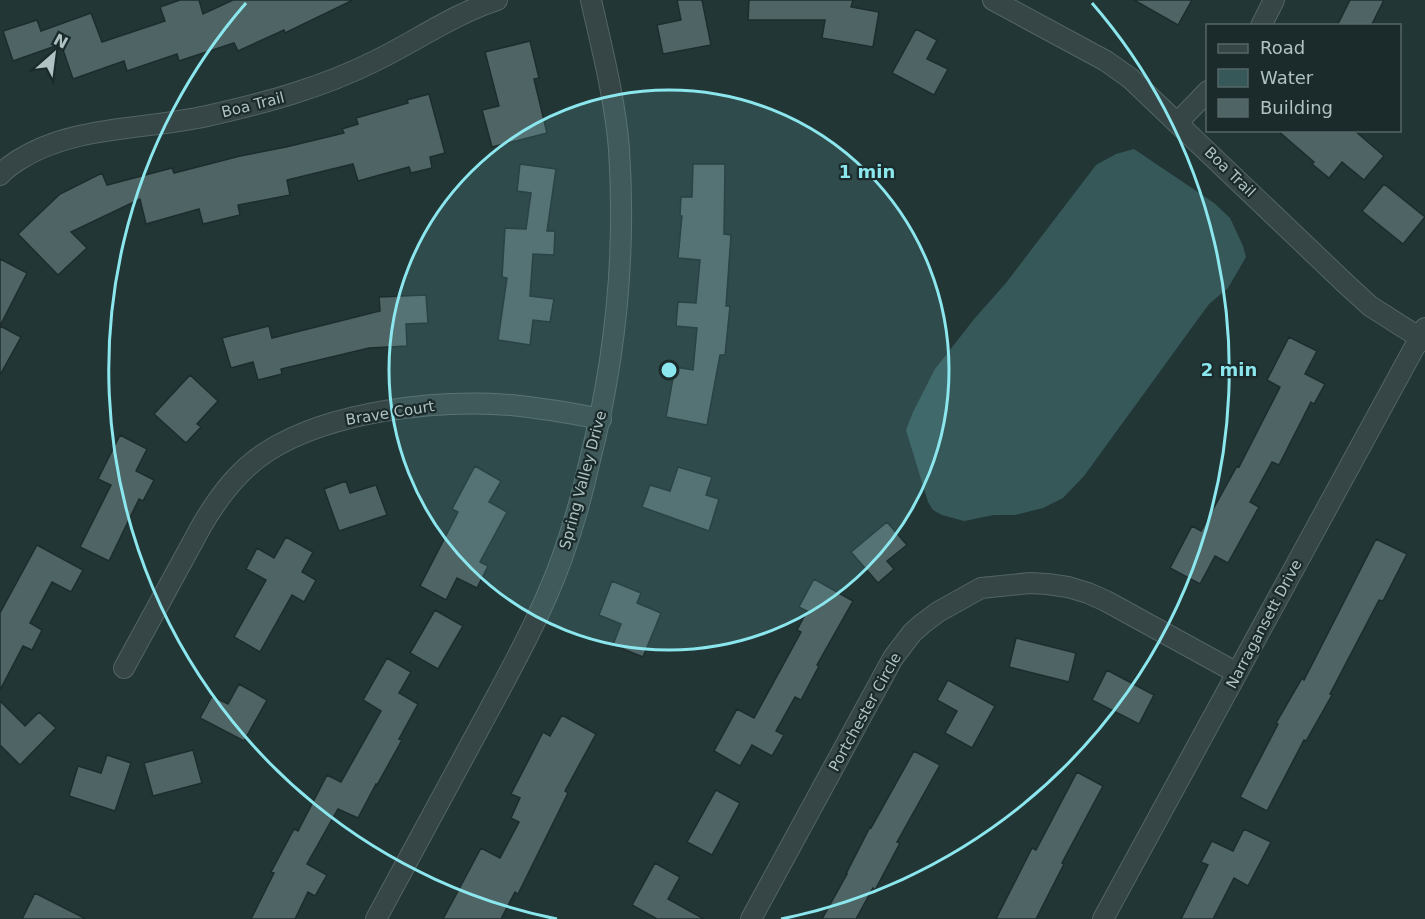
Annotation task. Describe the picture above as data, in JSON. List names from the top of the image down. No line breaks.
{"streets":{"street":["Boa Trail","Brave Court","Spring Valley Drive","Narragansett Drive","Portchester Circle"]},"crossings":[["Boa Trail","Narragansett Drive"],["Brave Court","Spring Valley Drive"],["Narragansett Drive","Portchester Circle"]],"legend":["Road","Water","Building"],"north":"top right","rings":["1 min","2 min"]}
